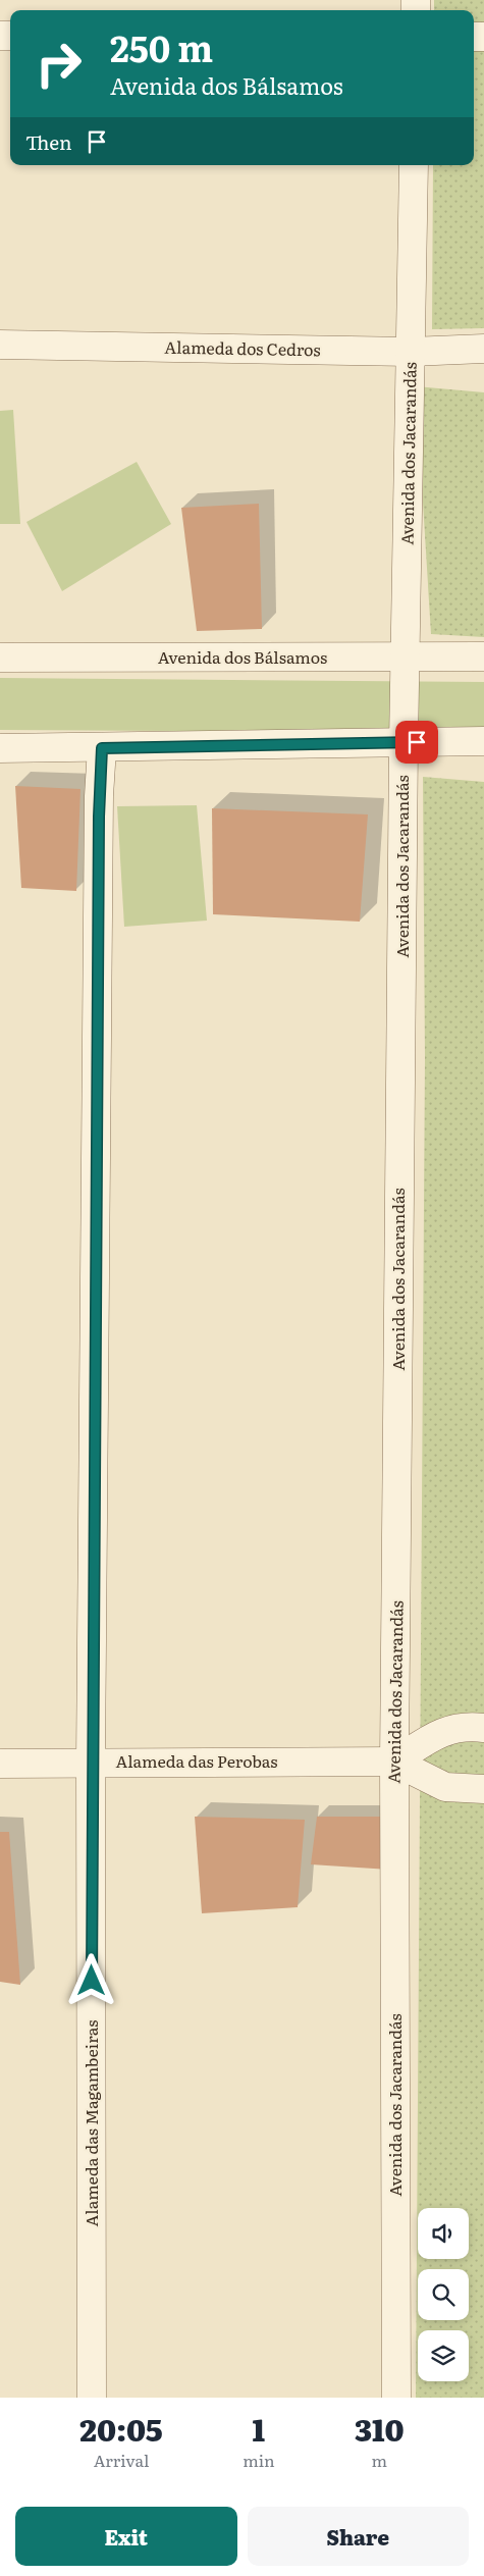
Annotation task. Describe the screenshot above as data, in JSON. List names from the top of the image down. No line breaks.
{"streets":{"street":["Alameda dos Cedros","Avenida dos Jacarandás","Avenida dos Bálsamos","Alameda das Perobas","Alameda das Magambeiras"]},"crossings":[["Alameda dos Cedros","Avenida dos Jacarandás"],["Avenida dos Jacarandás","Avenida dos Bálsamos"],["Avenida dos Jacarandás","Alameda das Perobas"],["Alameda das Perobas","Alameda das Magambeiras"]],"page":{"turn":["250 m","Avenida dos Bálsamos"],"then":"Then","eta":["20:05","Arrival","1","min","310","m"],"buttons":["Exit","Share"]}}
